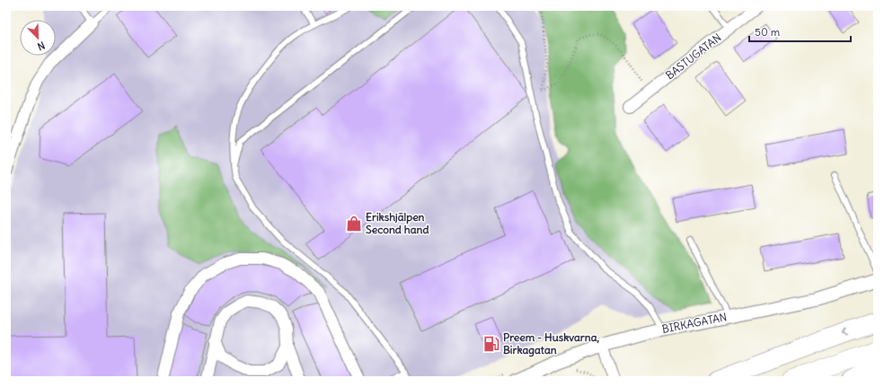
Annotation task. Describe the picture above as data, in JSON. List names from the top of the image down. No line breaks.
{"streets":{"street":["BASTUGATAN","BIRKAGATAN"]},"places":{"shop":["Erikshjälpen Second hand"],"fuel station":["Preem - Huskvarna, Birkagatan"]},"scale_bar":"50 m","north":"bottom right"}
